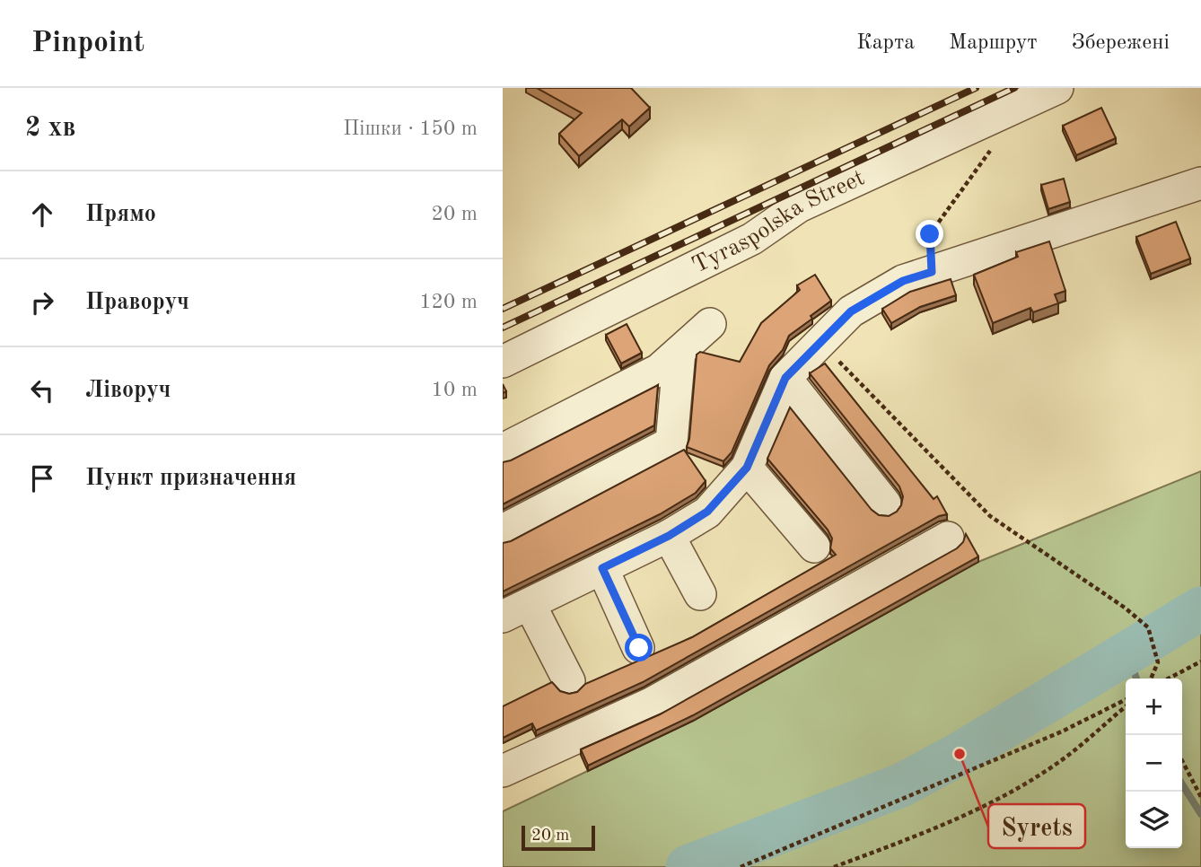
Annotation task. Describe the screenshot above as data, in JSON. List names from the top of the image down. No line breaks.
{"streets":{"street":["Tyraspolska Street"]},"places":["Syrets"],"scale_bar":"20 m","page":{"header":"Pinpoint","nav":["Карта","Маршрут","Збережені"],"heading":["2 хв","Пішки · 150 m"],"list":[["Прямо","20 m"],["Праворуч","120 m"],["Ліворуч","10 m"],"Пункт призначення"],"map_buttons":["+","−"],"scale":"20 m"}}
